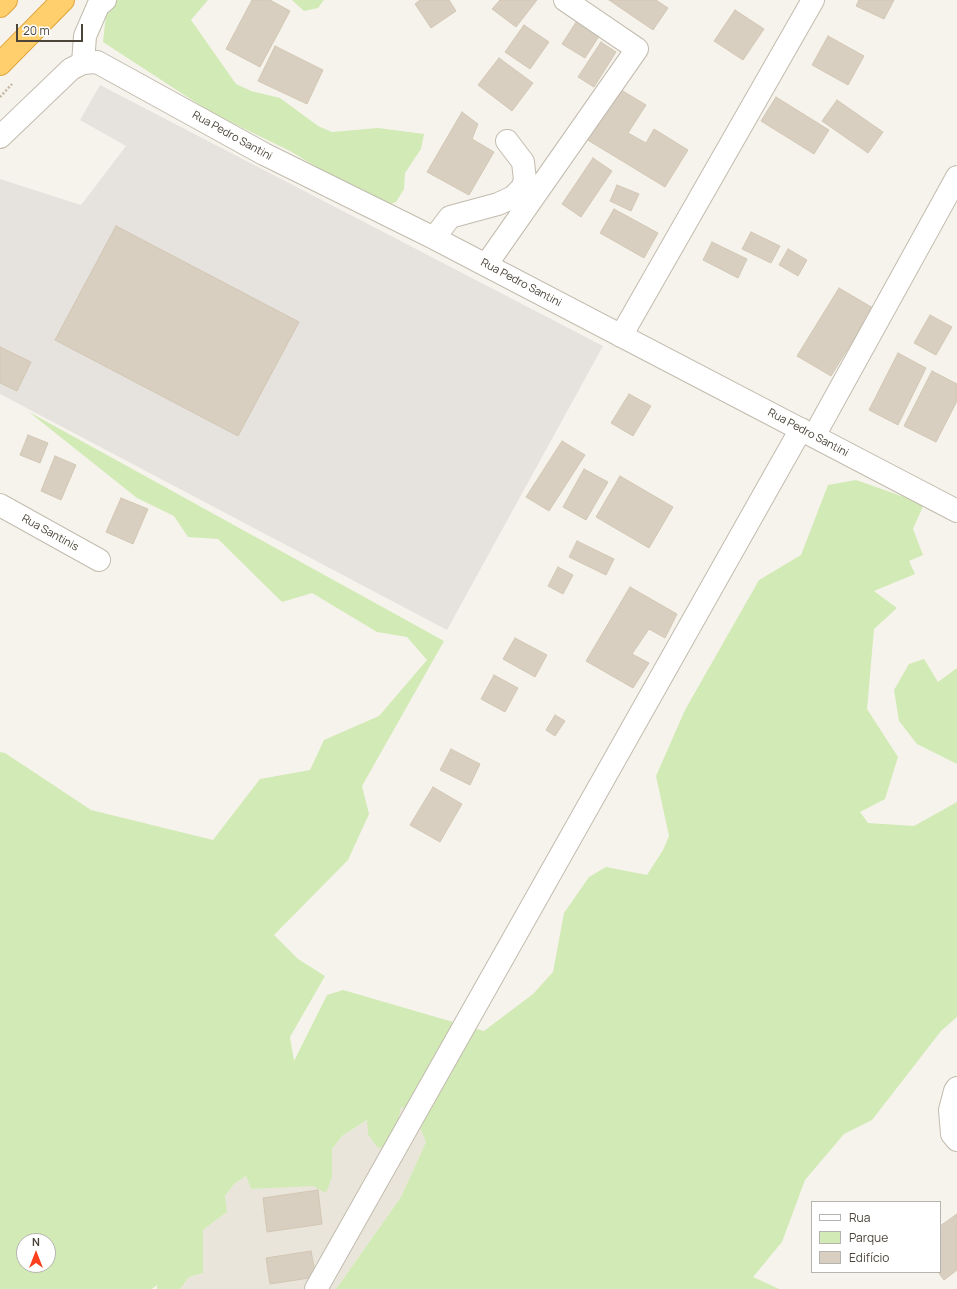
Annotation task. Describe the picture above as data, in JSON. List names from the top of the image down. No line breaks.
{"streets":{"street":["Rua Pedro Santini","Rua Santinis"]},"legend":["Rua","Parque","Edifício"],"scale_bar":"20 m","north":"top"}
